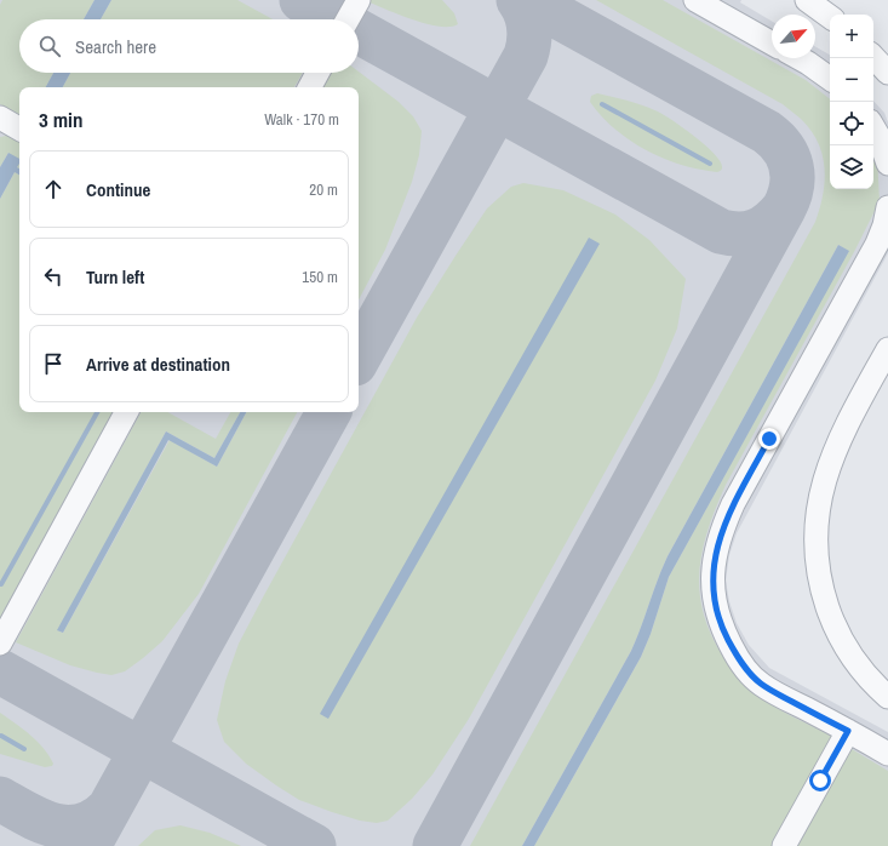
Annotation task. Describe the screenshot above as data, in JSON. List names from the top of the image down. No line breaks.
{"north":"top right","page":{"map_buttons":["+","−"],"search":"Search here","heading":["3 min","Walk · 170 m"],"list":[["Continue","20 m"],["Turn left","150 m"],"Arrive at destination"]}}
